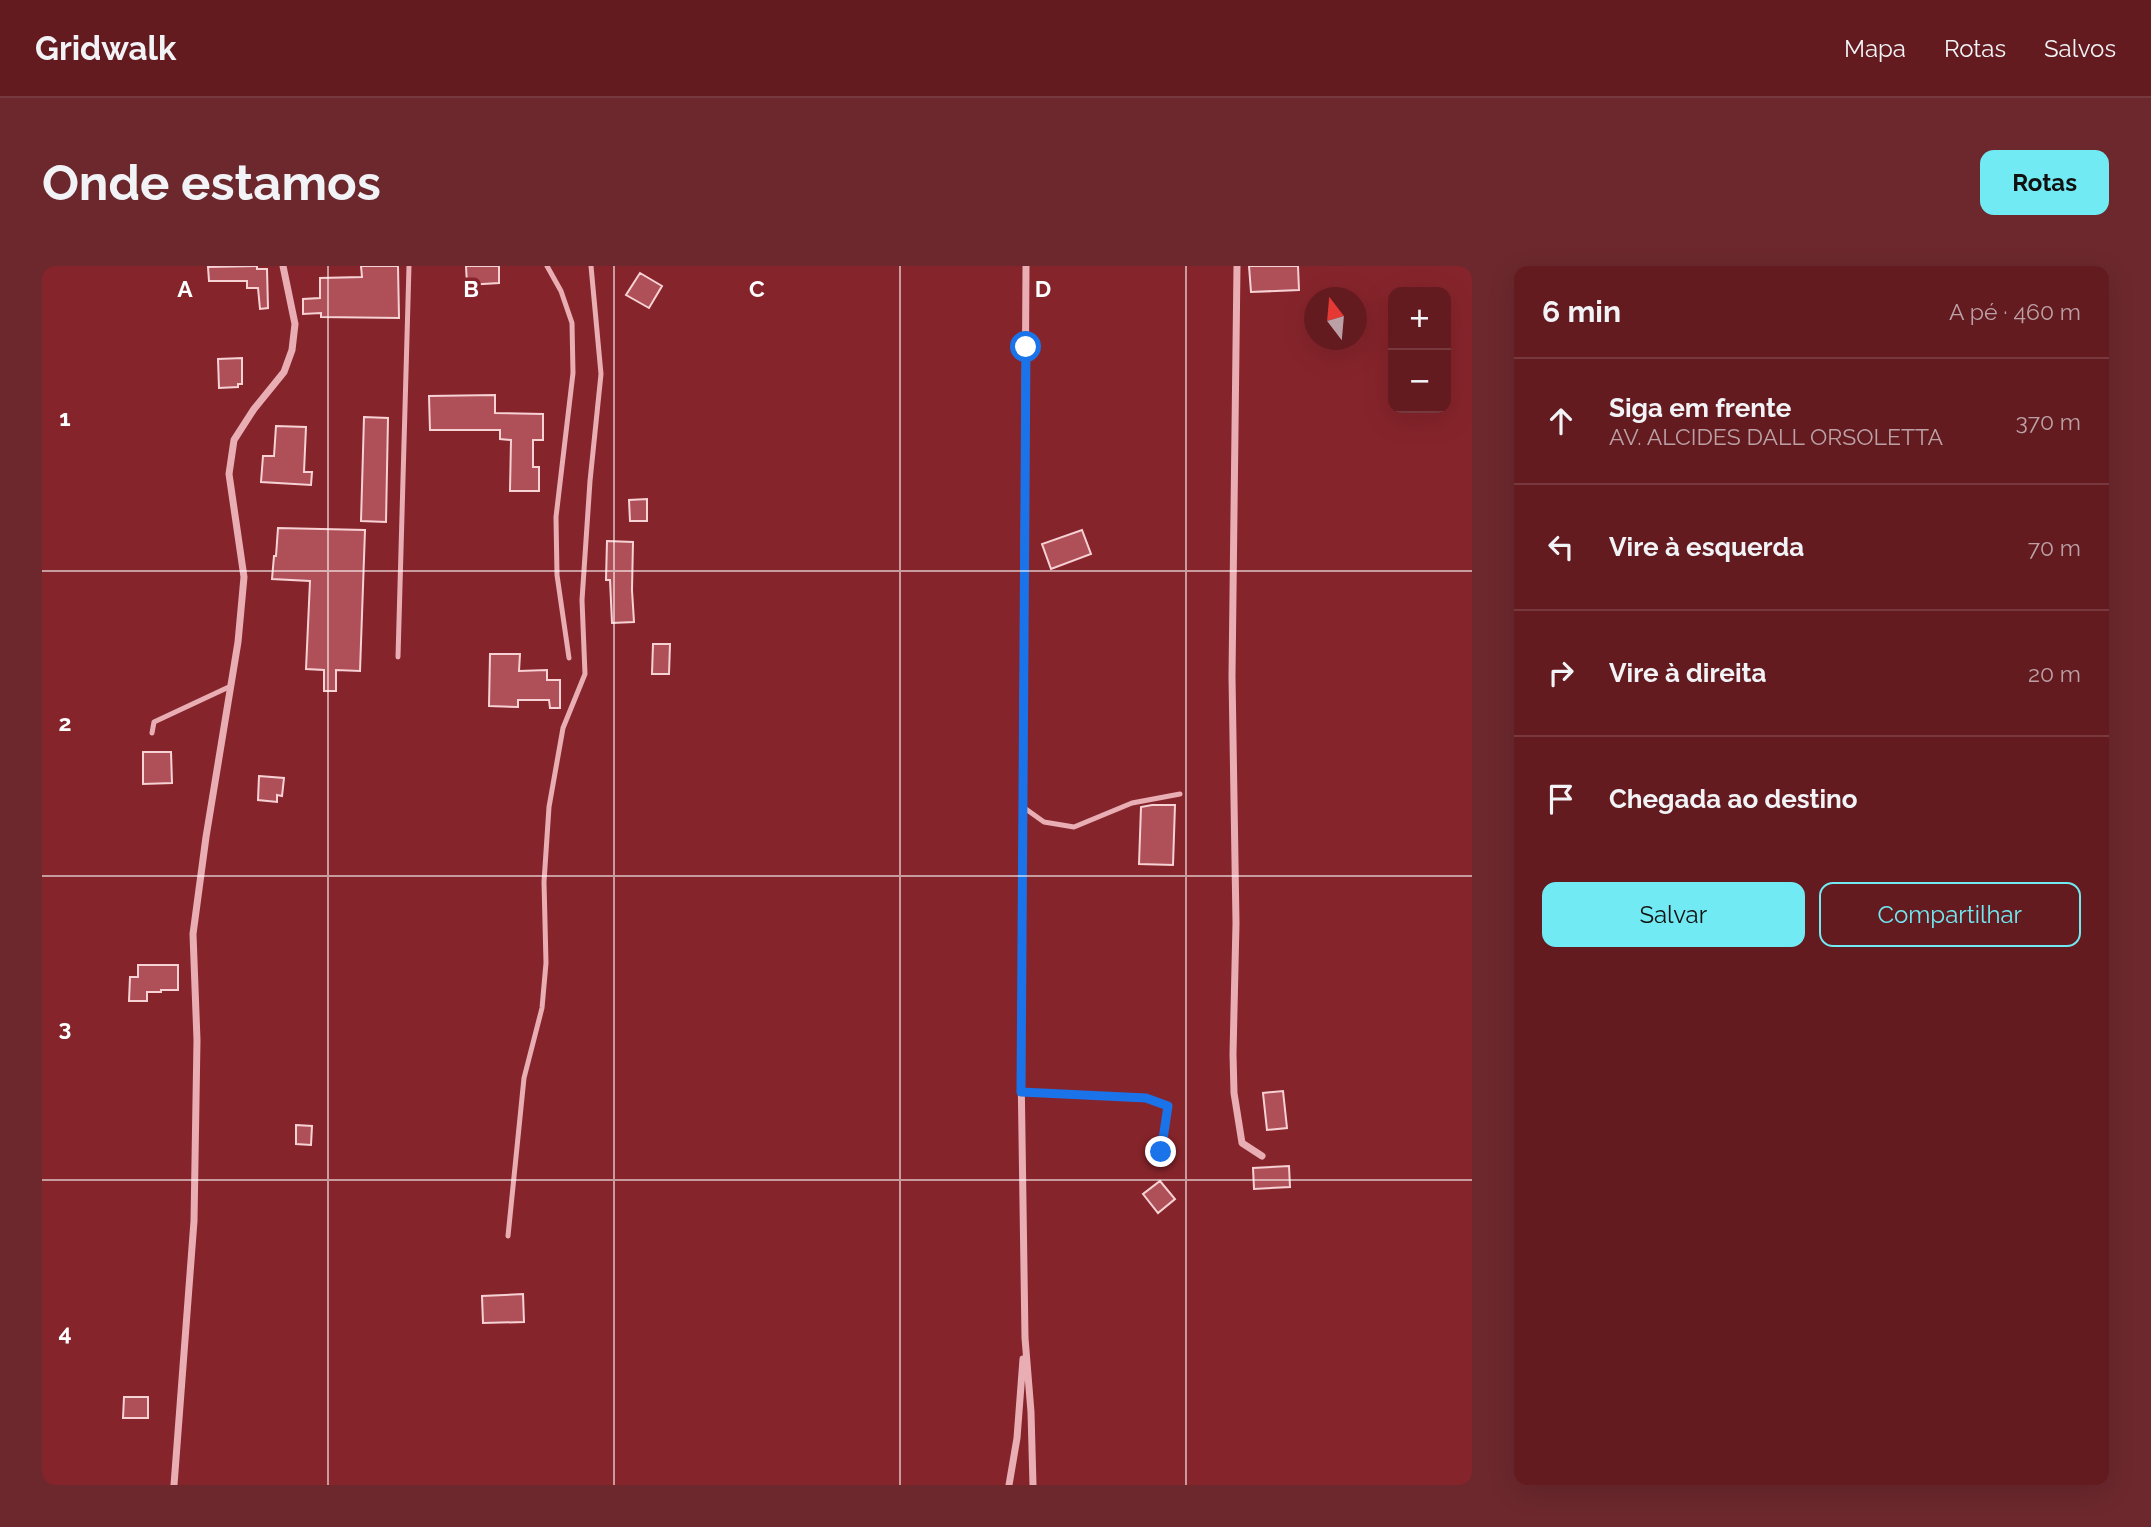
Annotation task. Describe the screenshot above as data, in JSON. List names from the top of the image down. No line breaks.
{"north":"top","page":{"header":"Gridwalk","nav":["Mapa","Rotas","Salvos"],"buttons":["Rotas",["Salvar","Compartilhar"]],"title":"Onde estamos","heading":["6 min","A pé · 460 m"],"map_buttons":["+","−"],"list":[["Siga em frente","AV. ALCIDES DALL ORSOLETTA","370 m"],["Vire à esquerda","70 m"],["Vire à direita","20 m"],"Chegada ao destino"]},"grid":{"columns":["A","B","C","D"],"rows":["1","2","3","4"]}}
